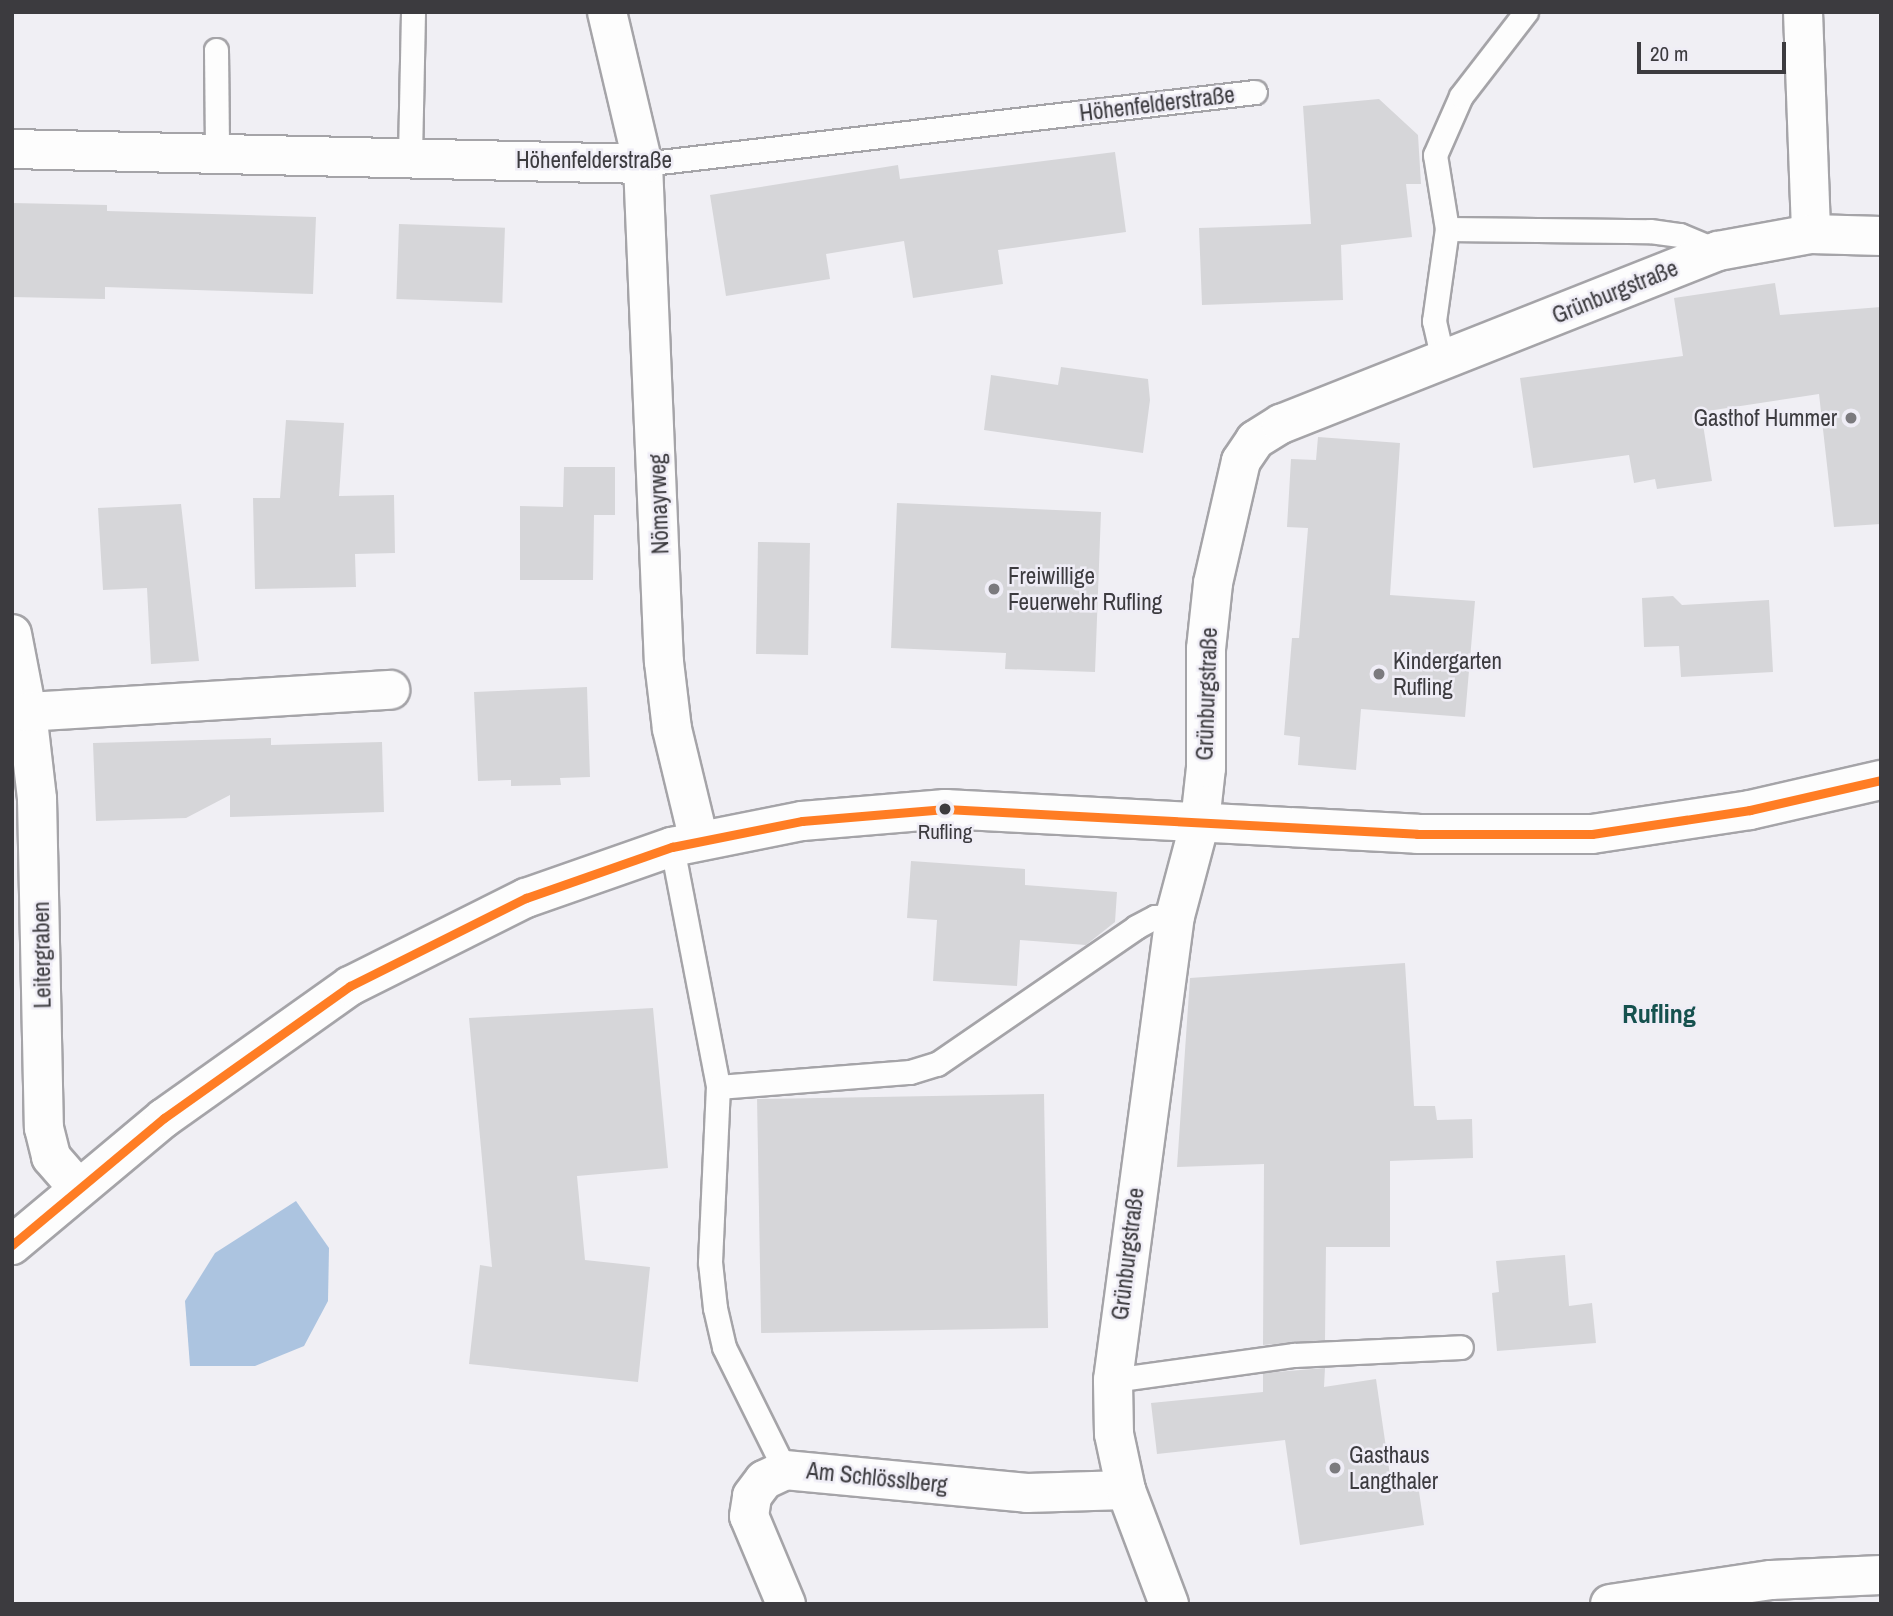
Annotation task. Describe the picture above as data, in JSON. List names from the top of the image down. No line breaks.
{"streets":{"street":["Höhenfelderstraße","Grünburgstraße","Nömayrweg","Leitergraben","Am Schlösslberg"]},"crossings":[["Höhenfelderstraße","Nömayrweg"],["Grünburgstraße","Am Schlösslberg"]],"districts":["Rufling"],"places":["Gasthof Hummer","Freiwillige Feuerwehr Rufling","Kindergarten Rufling","Rufling","Gasthaus Langthaler"],"scale_bar":"20 m"}
